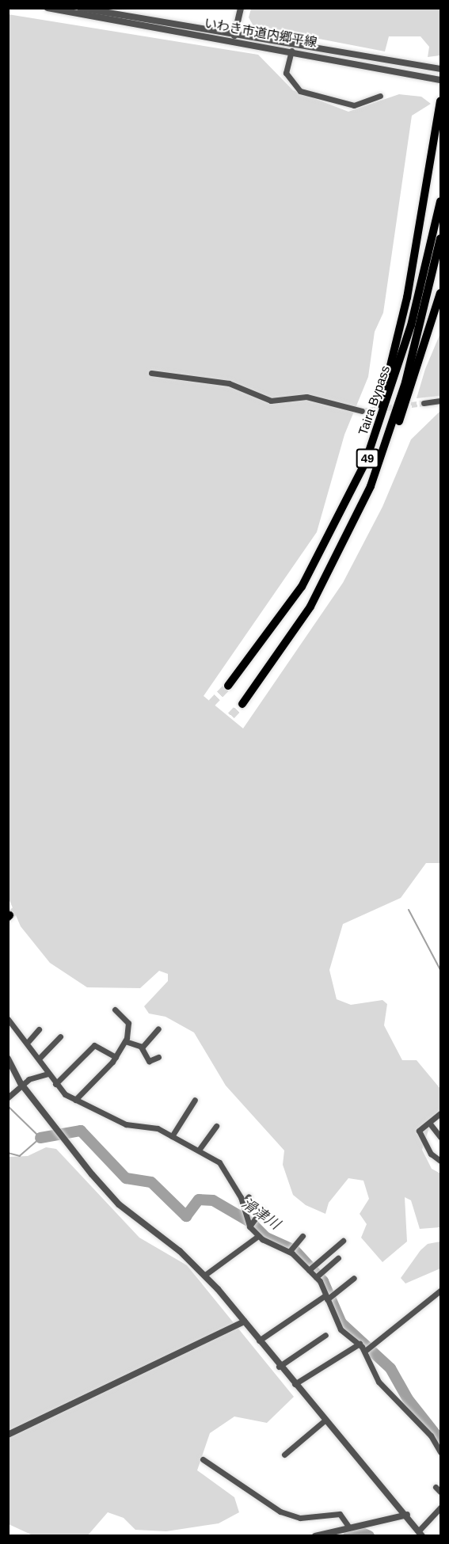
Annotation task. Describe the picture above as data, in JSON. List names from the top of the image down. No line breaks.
{"streets":{"highway":["Taira Bypass","49"],"street":["いわき市道内郷平線"]},"water":["滑津川"]}
